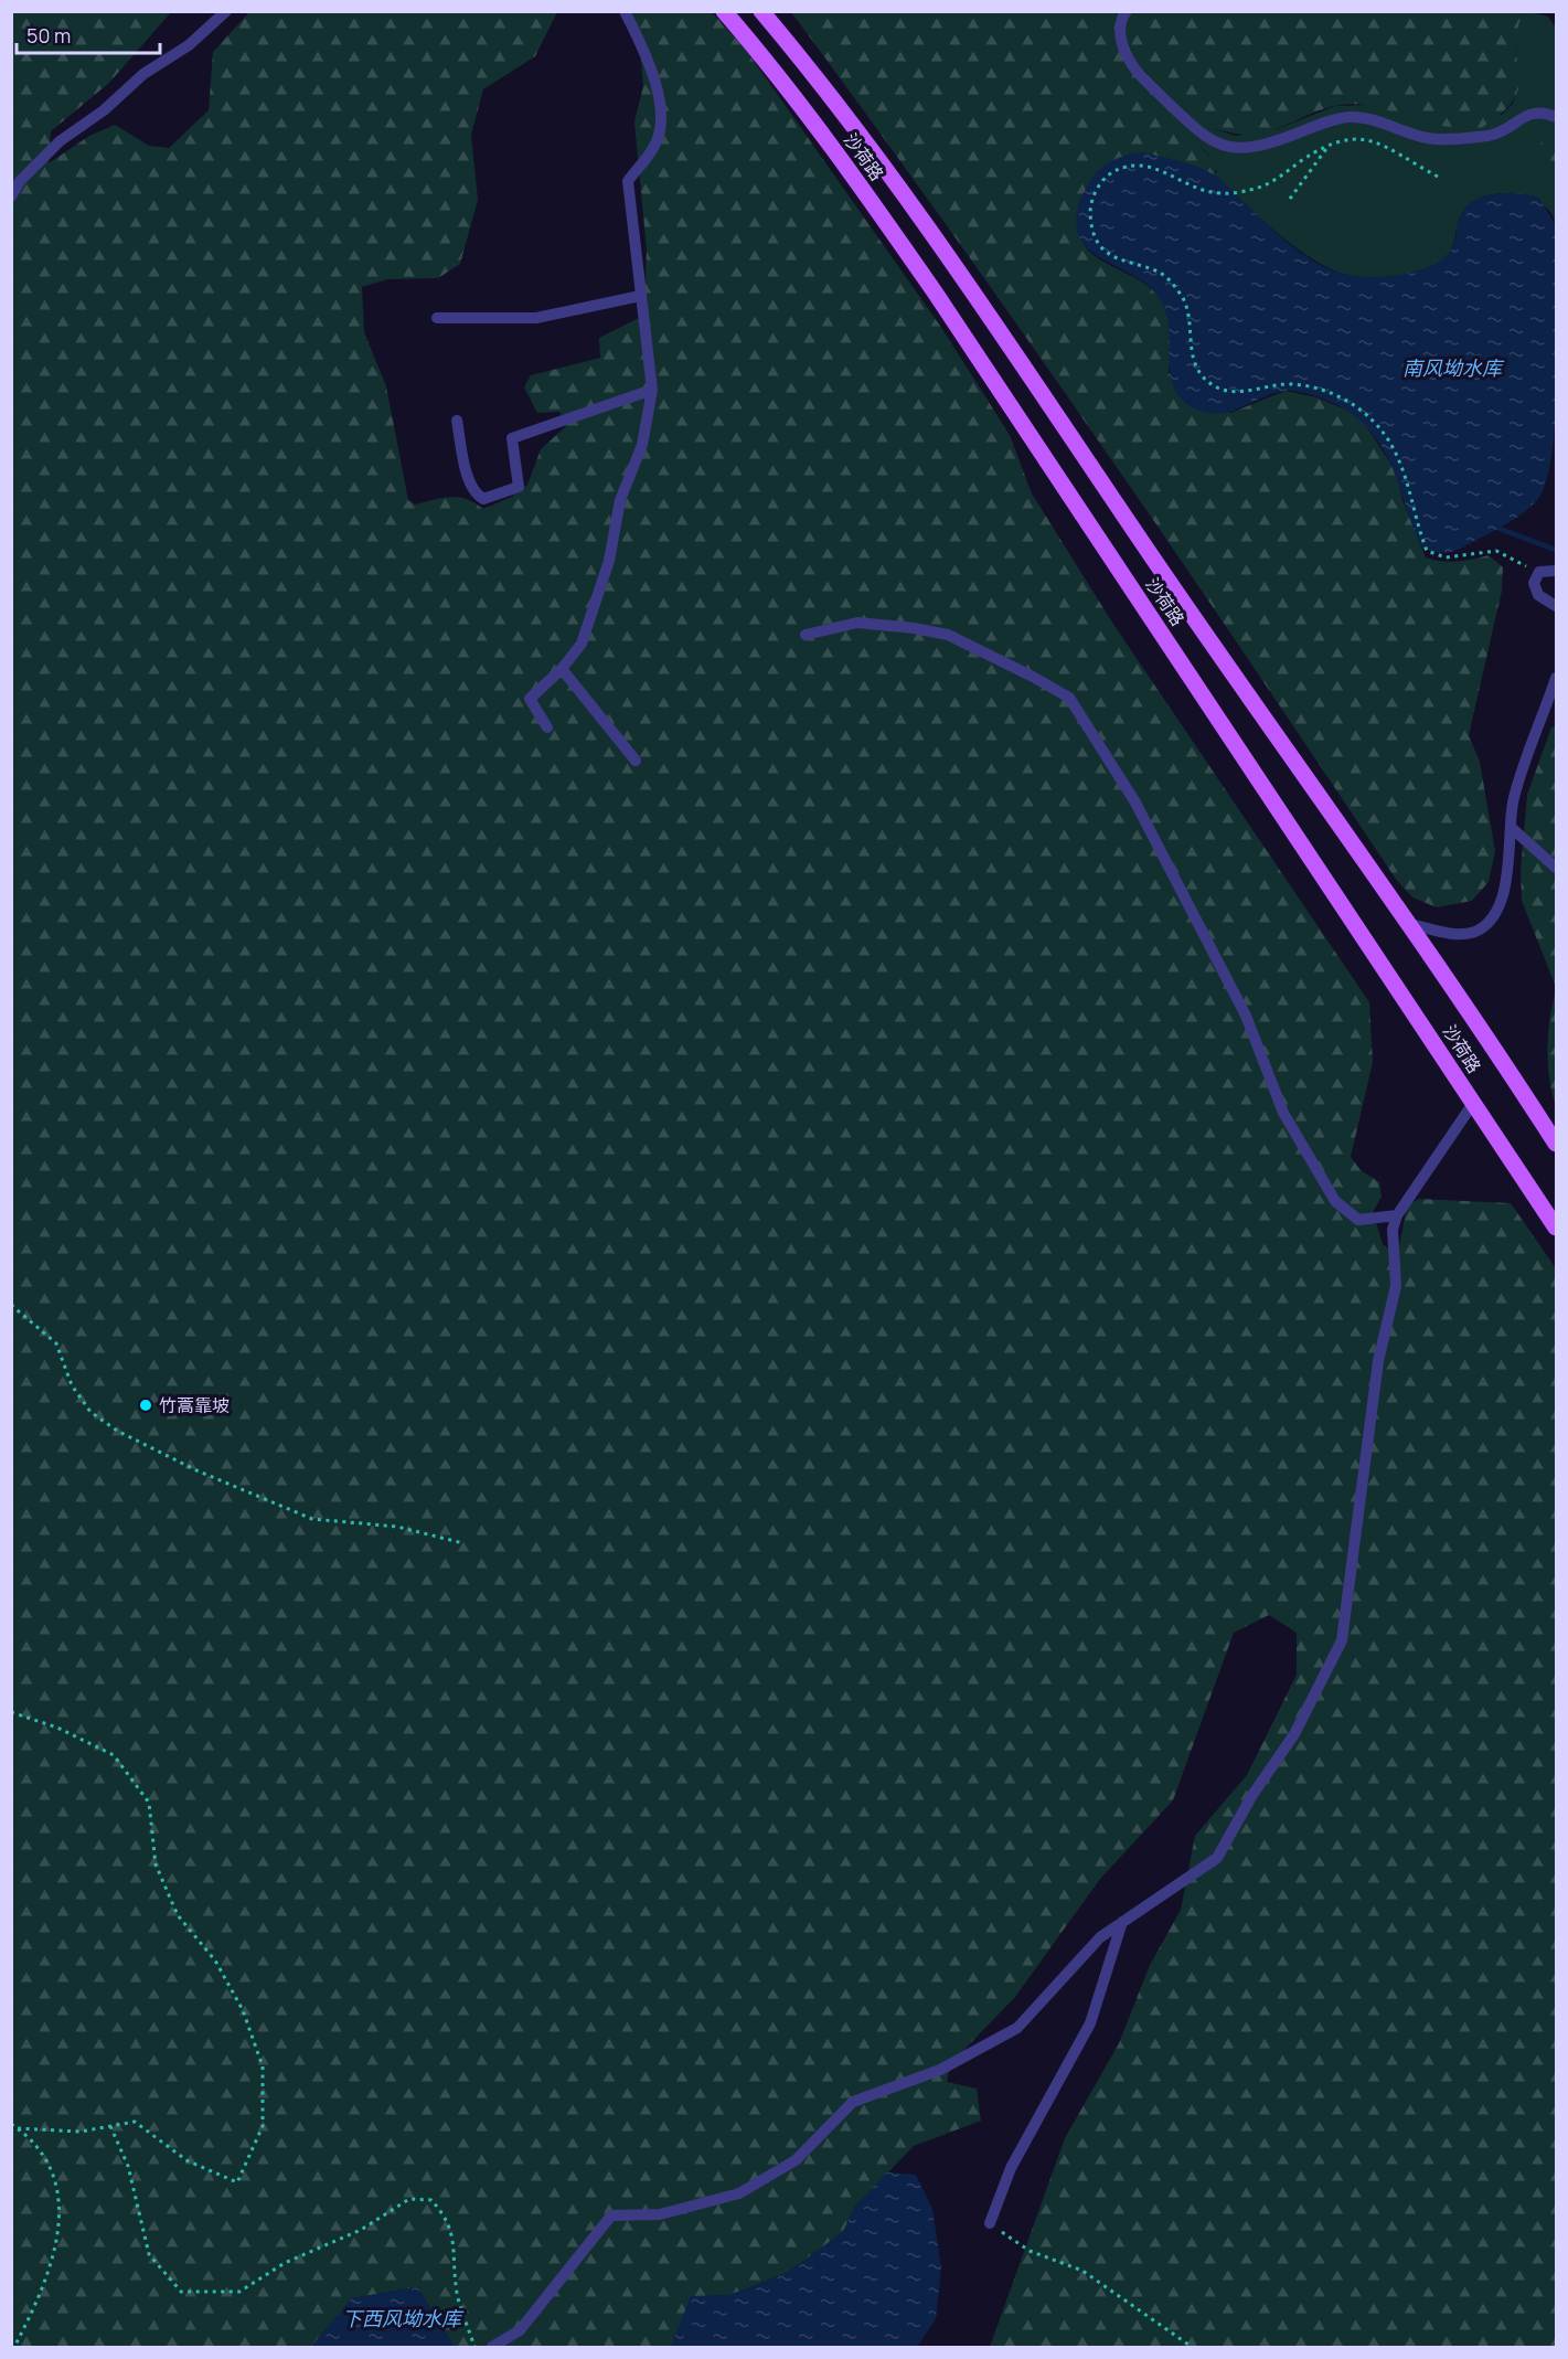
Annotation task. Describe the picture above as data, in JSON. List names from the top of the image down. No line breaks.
{"streets":{"main road":["沙荷路"]},"water":["南风坳水库","下西风坳水库"],"places":["竹蒿靠坡"],"scale_bar":"50 m"}
